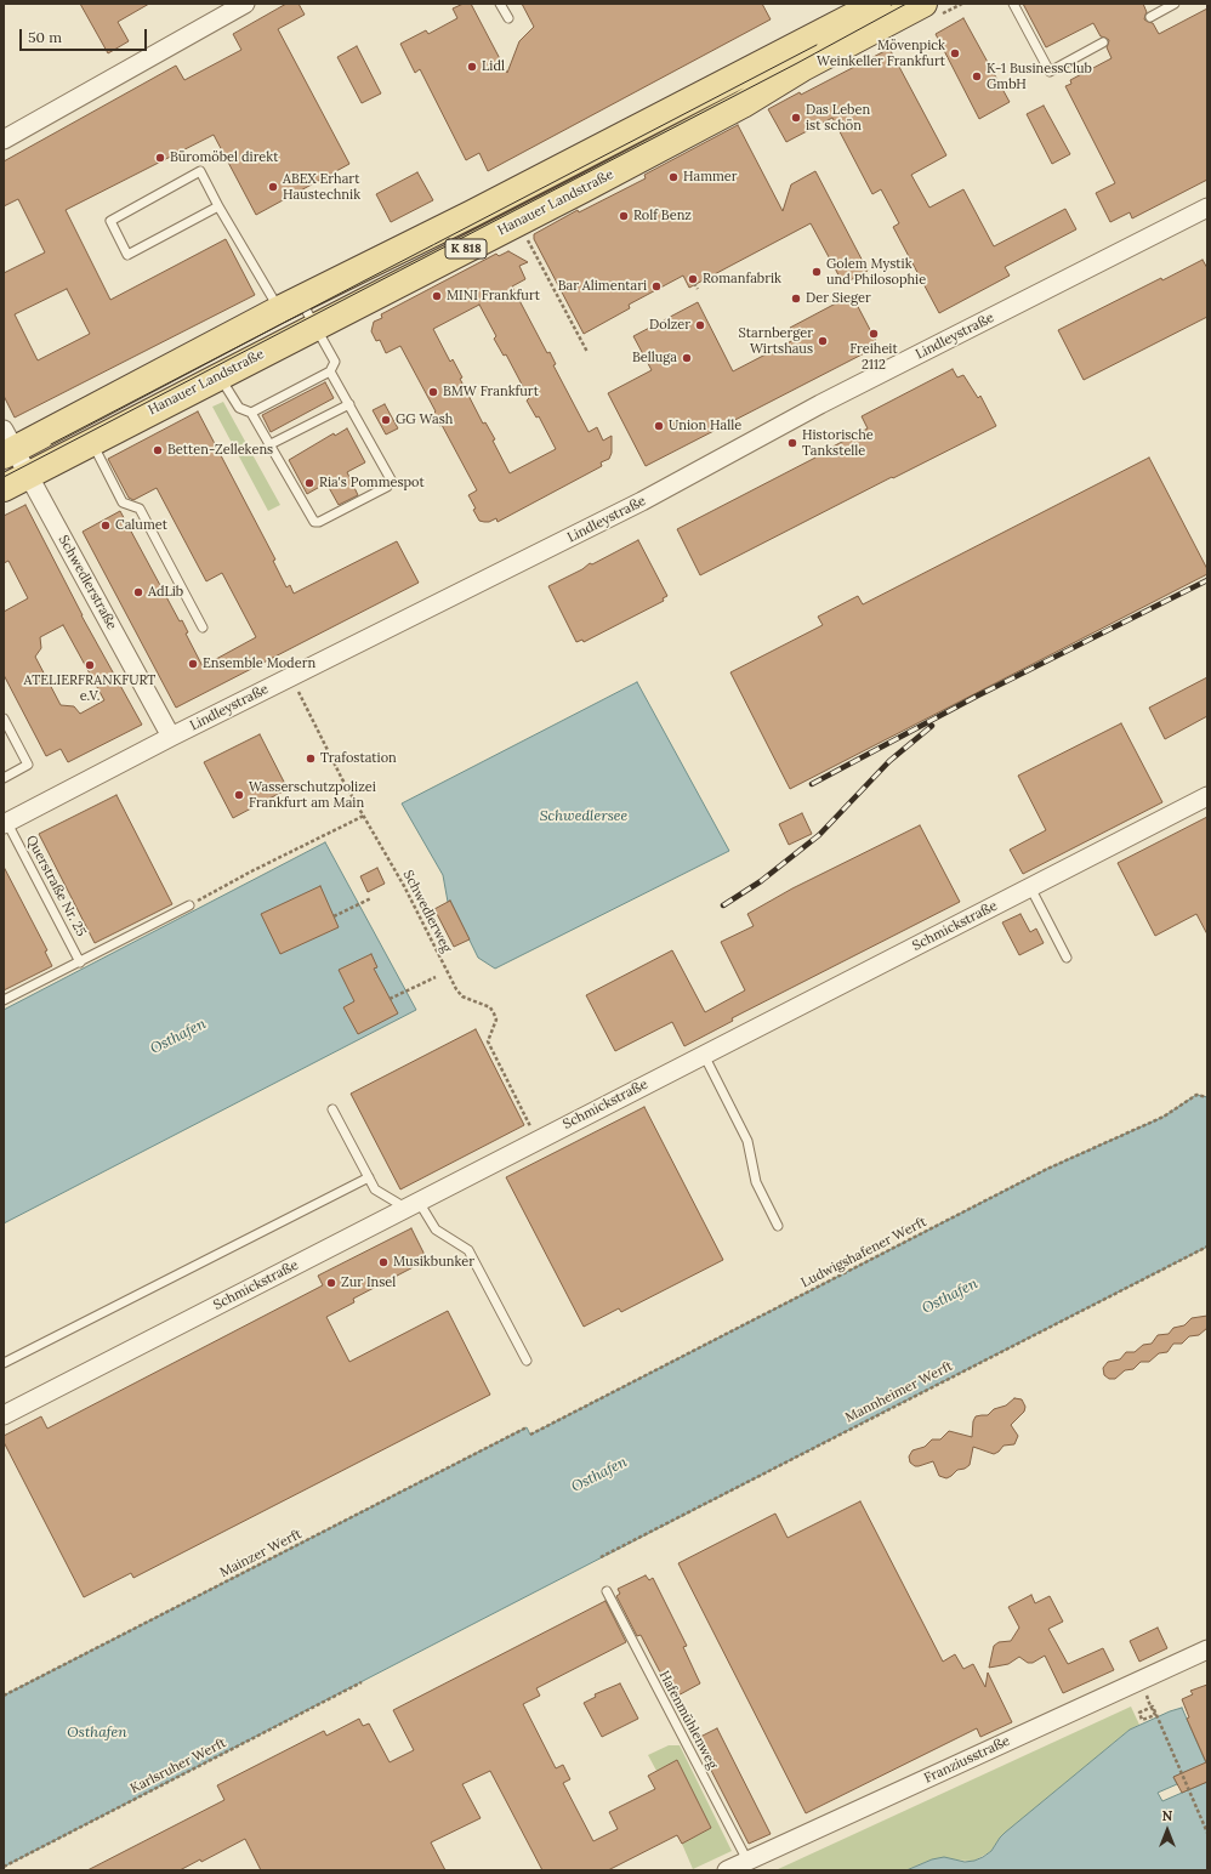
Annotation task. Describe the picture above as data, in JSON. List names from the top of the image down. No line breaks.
{"streets":{"main road":["Hanauer Landstraße","K 818"],"street":["Lindleystraße","Schwedlerstraße","Schmickstraße","Franziusstraße"],"lane":["Querstraße Nr. 25","Hafenmühlenweg"],"path":["Schwedlerweg","Ludwigshafener Werft","Mannheimer Werft","Mainzer Werft","Karlsruher Werft"]},"crossings":[["Hanauer Landstraße","Schwedlerstraße"],["Lindleystraße","Schwedlerstraße"],["Lindleystraße","Querstraße Nr. 25"],["Lindleystraße","Schwedlerweg"],["Schwedlerweg","Schmickstraße"],["Hafenmühlenweg","Franziusstraße"]],"water":["Schwedlersee","Osthafen"],"places":["Mövenpick Weinkeller Frankfurt","Lidl","K-1 BusinessClub GmbH","Das Leben ist schön","Büromöbel direkt","Hammer","ABEX Erhart Haustechnik","Rolf Benz","Golem Mystik und Philosophie","Romanfabrik","Bar Alimentari","MINI Frankfurt","Der Sieger","Dolzer","Freiheit 2112","Starnberger Wirtshaus","Belluga","BMW Frankfurt","GG Wash","Union Halle","Historische Tankstelle","Betten-Zellekens","Ria's Pommespot","Calumet","AdLib","Ensemble Modern","ATELIERFRANKFURT e.V.","Trafostation","Wasserschutzpolizei Frankfurt am Main","Musikbunker","Zur Insel"],"scale_bar":"50 m","north":"top"}
